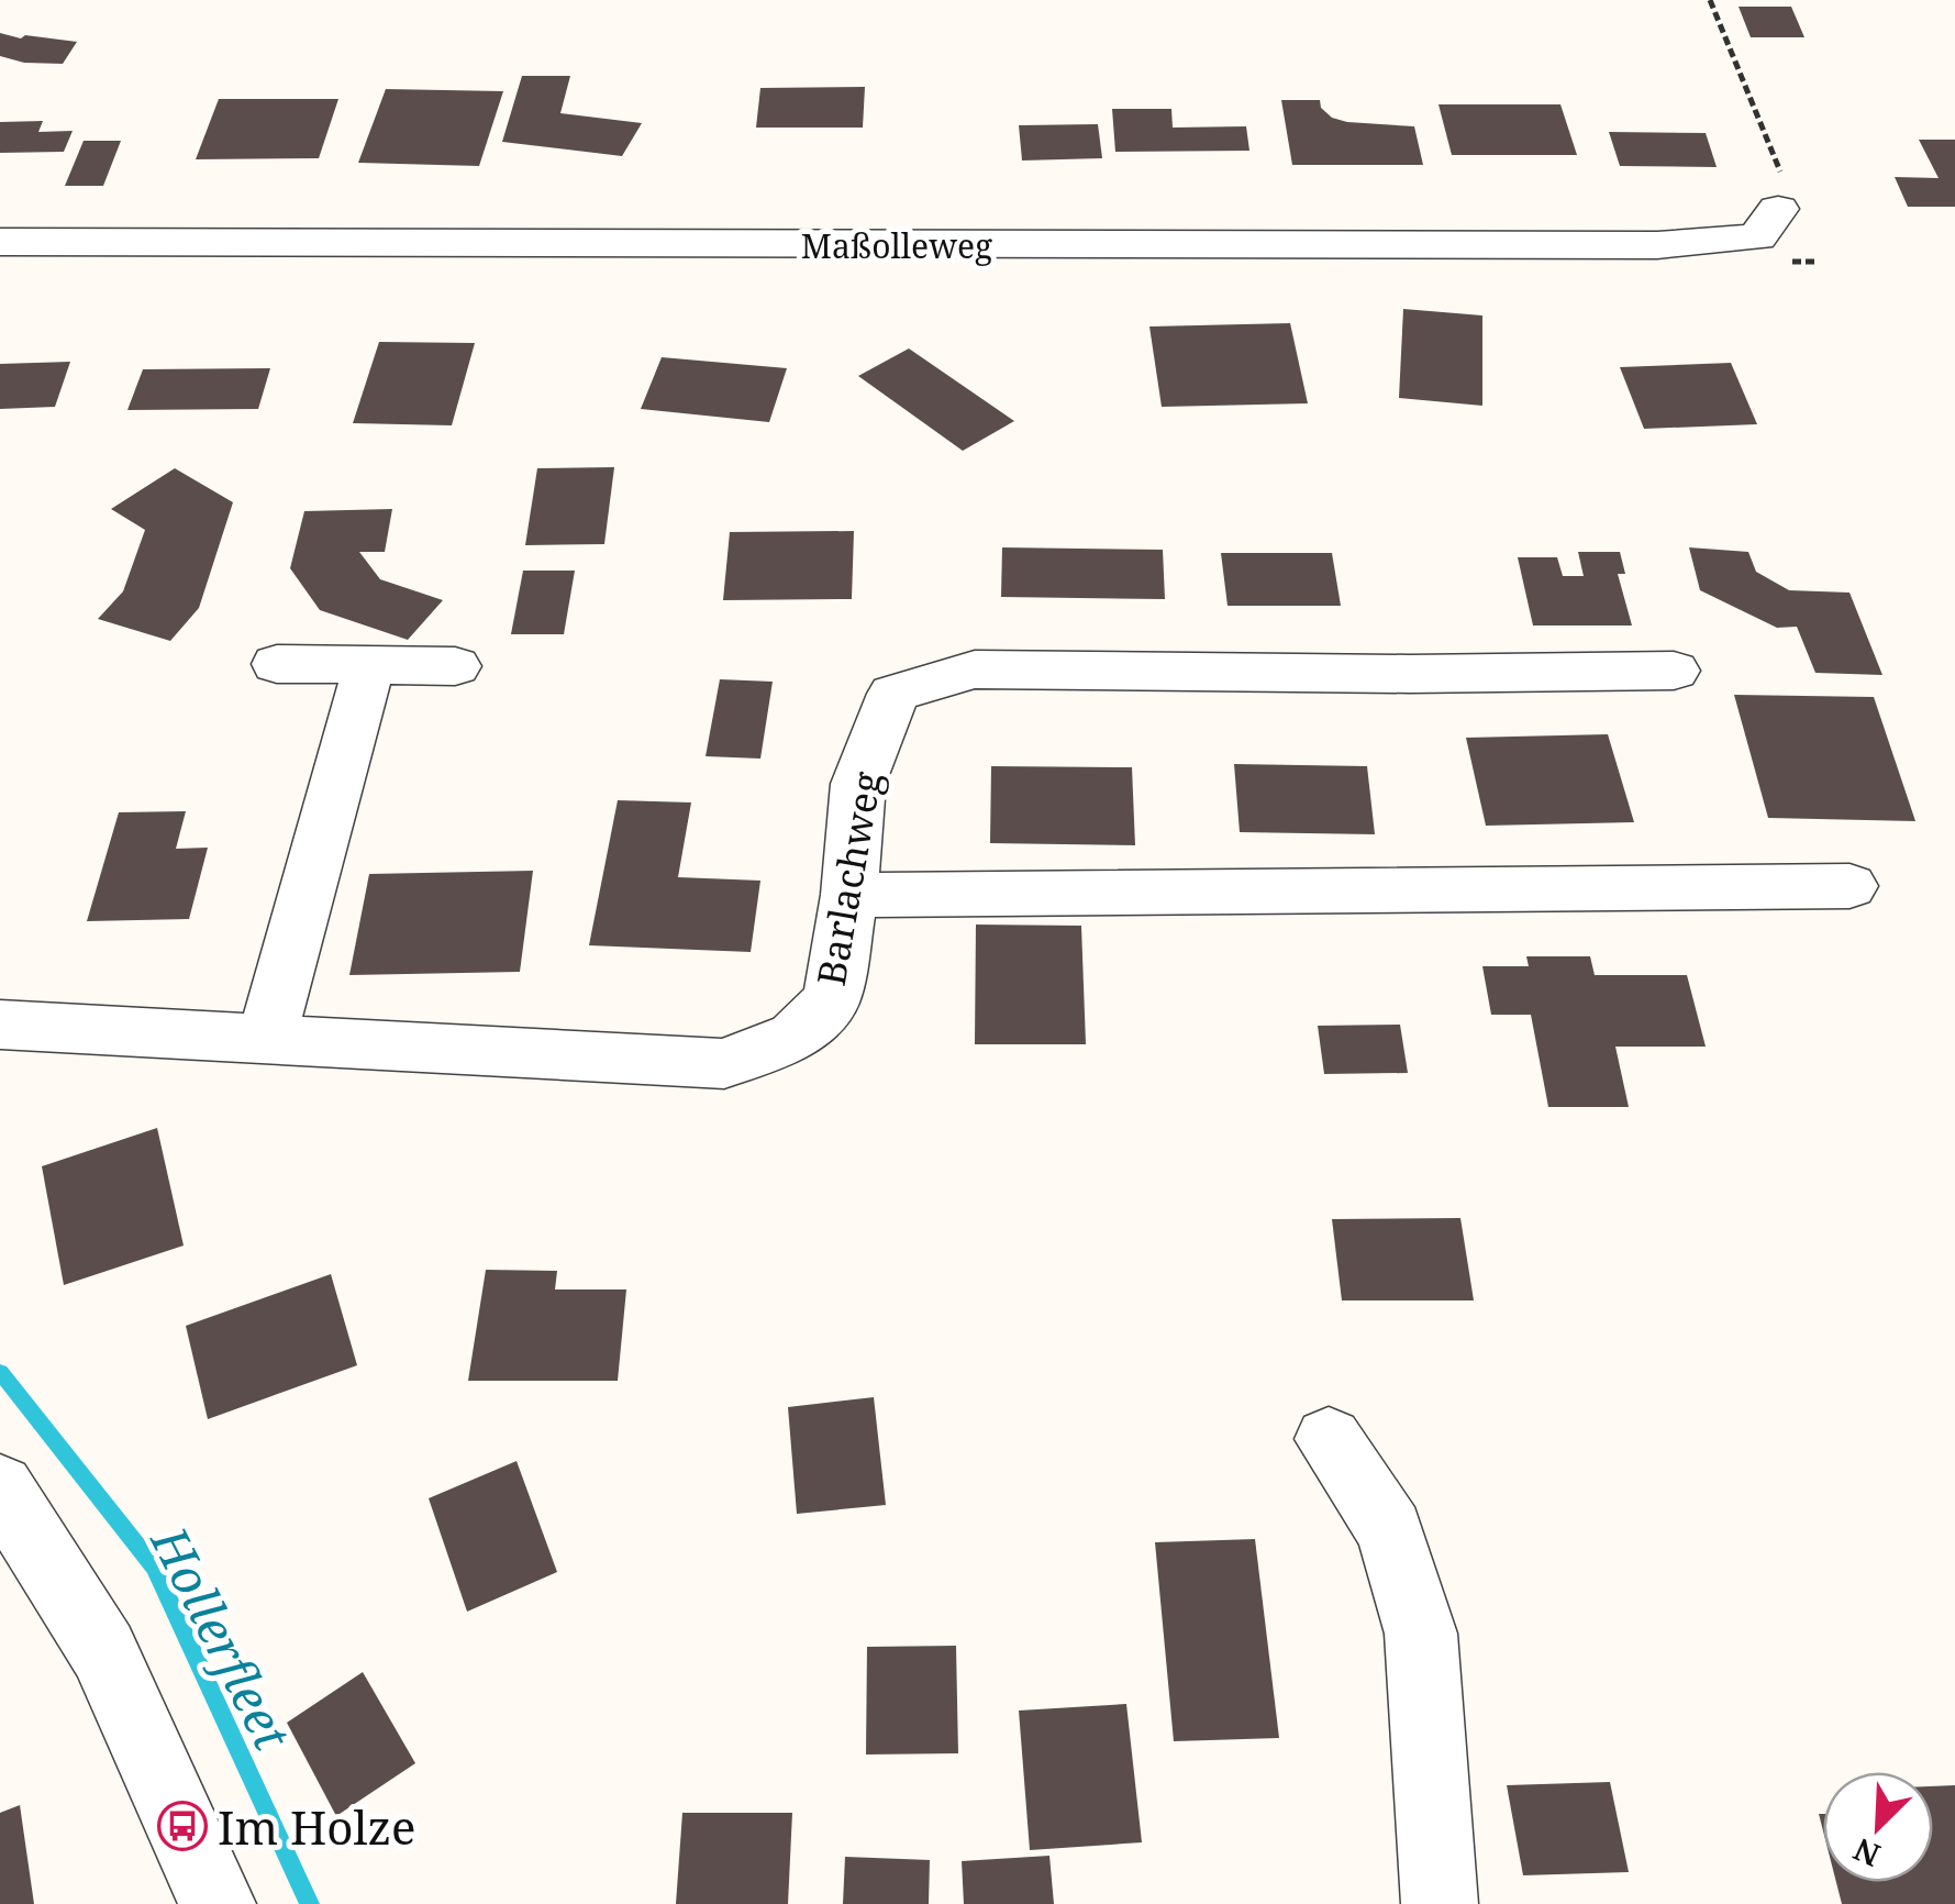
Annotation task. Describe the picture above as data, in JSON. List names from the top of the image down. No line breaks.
{"streets":{"street":["Maßolleweg","Barlachweg"]},"water":["Hollerfleet"],"places":{"bus stop":["Im Holze"]},"north":"bottom left"}
